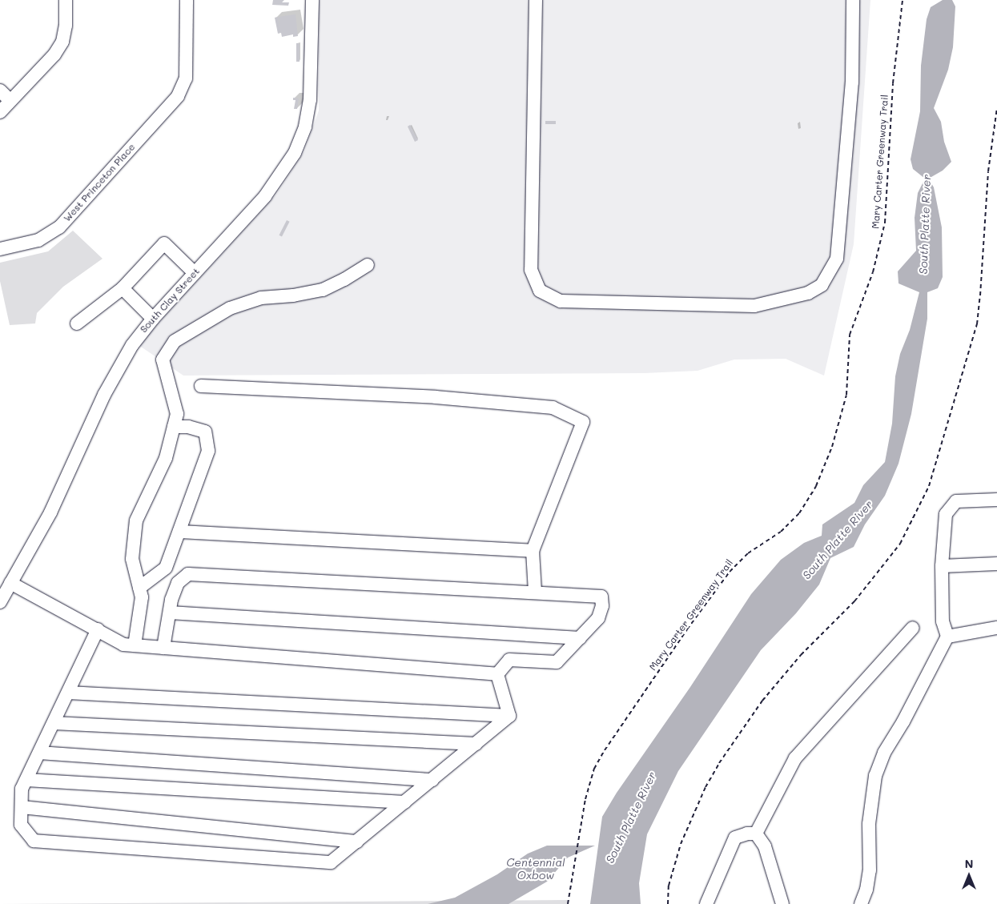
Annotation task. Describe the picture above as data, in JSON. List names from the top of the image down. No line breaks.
{"streets":{"street":["West Princeton Place","South Clay Street"],"path":["Mary Carter Greenway Trail"]},"water":["South Platte River","Centennial Oxbow"],"north":"top"}
